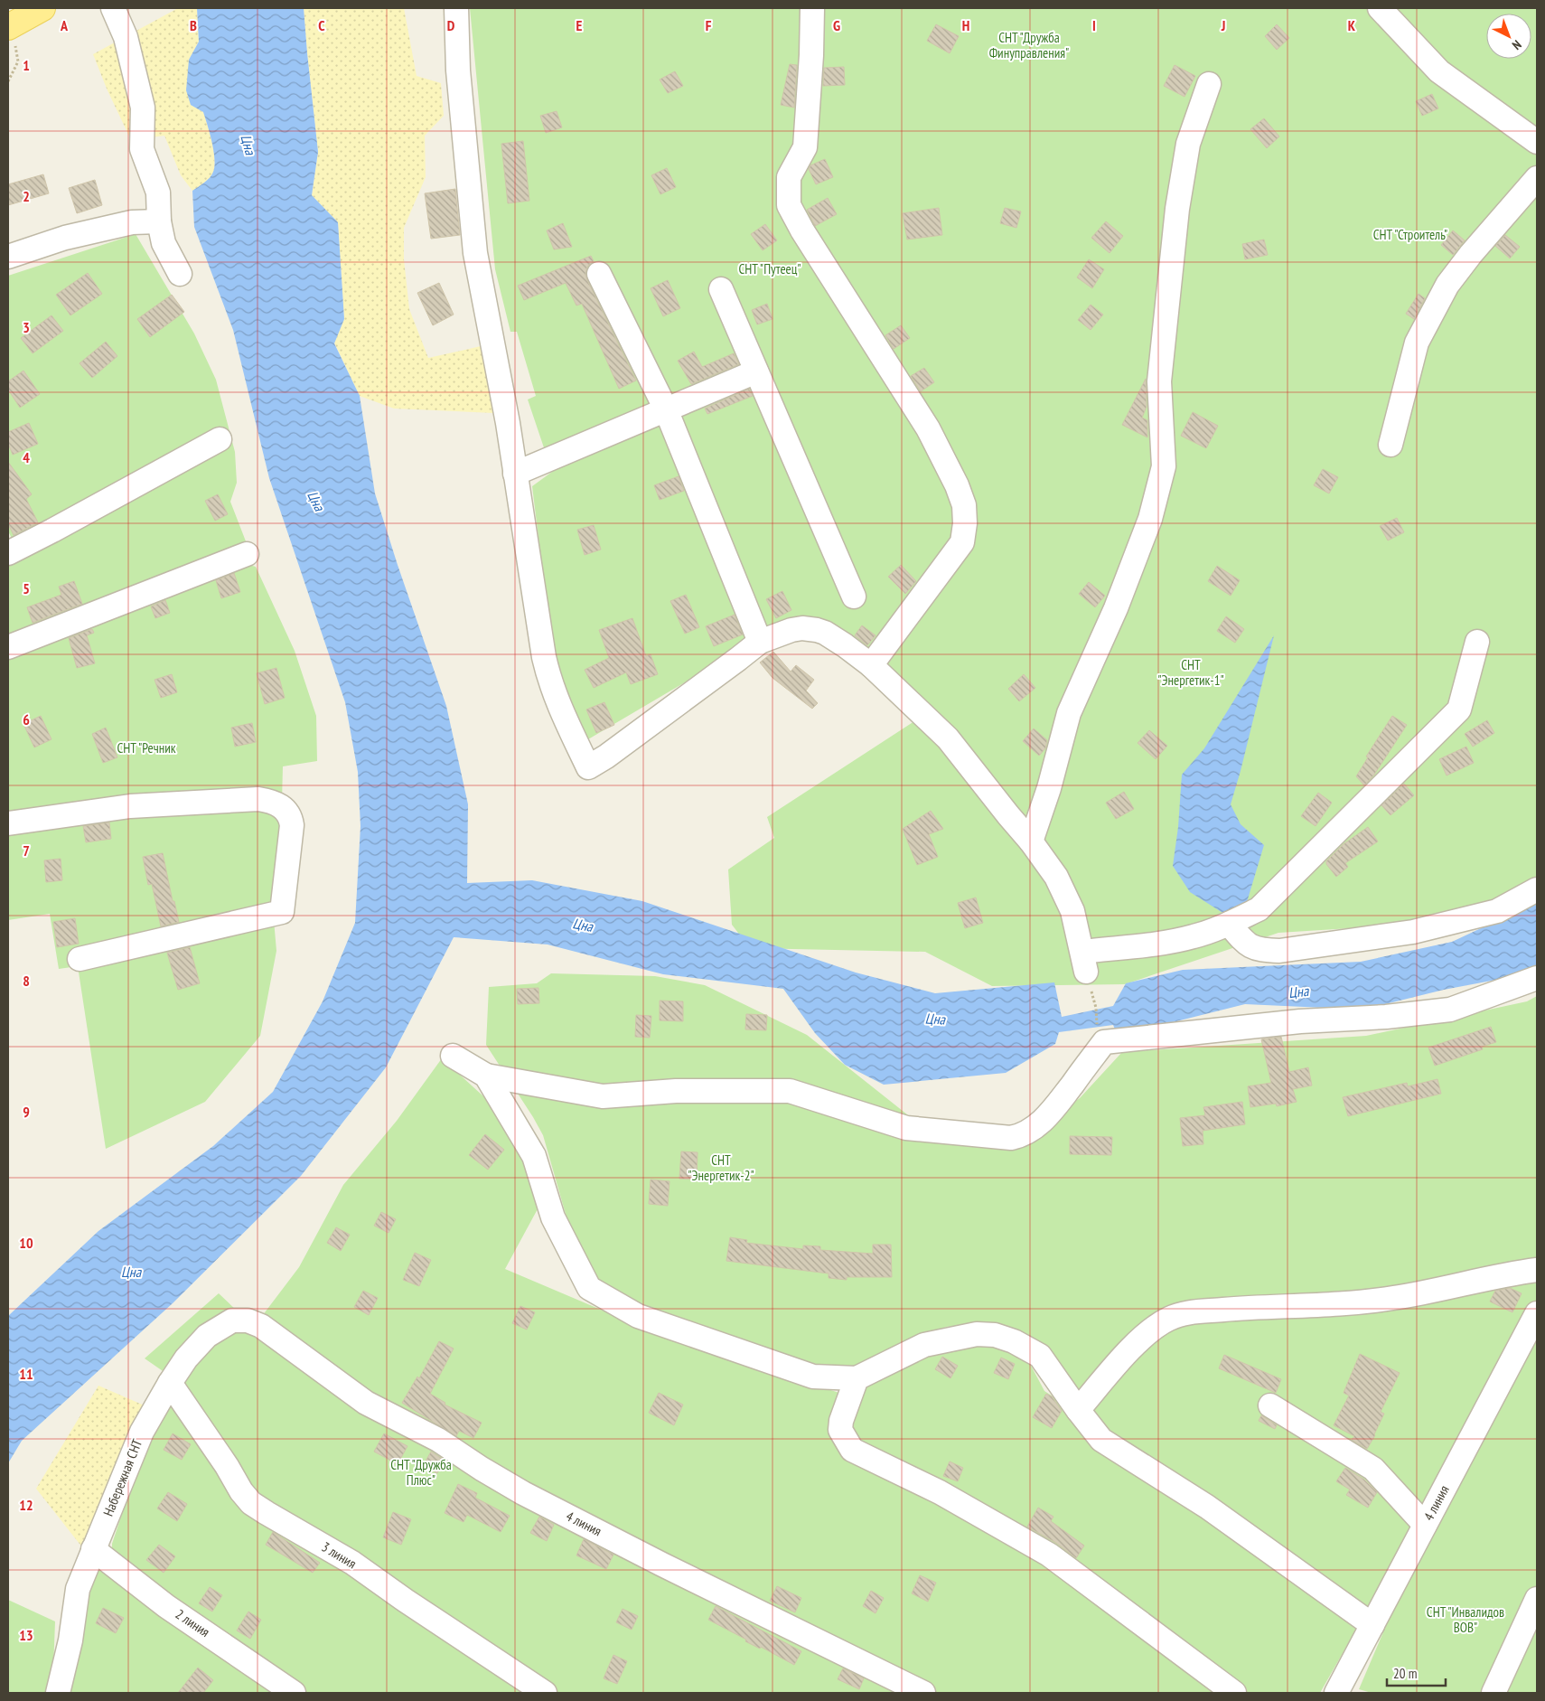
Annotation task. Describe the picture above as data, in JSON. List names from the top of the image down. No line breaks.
{"streets":{"lane":["Набережная СНТ","4 линия","3 линия","2 линия"]},"crossings":[["Набережная СНТ","4 линия"],["Набережная СНТ","3 линия"],["Набережная СНТ","2 линия"]],"water":["Цна"],"parks":["СНТ \"Дружба Финуправления\"","СНТ \"Строитель\"","СНТ \"Путеец\"","СНТ \"Энергетик-1\"","СНТ \"Речник","СНТ \"Энергетик-2\"","СНТ \"Дружба Плюс\"","СНТ \"Инвалидов ВОВ\""],"scale_bar":"20 m","north":"bottom right","grid":{"columns":["A","B","C","D","E","F","G","H","I","J","K"],"rows":["1","2","3","4","5","6","7","8","9","10","11","12","13"]}}
